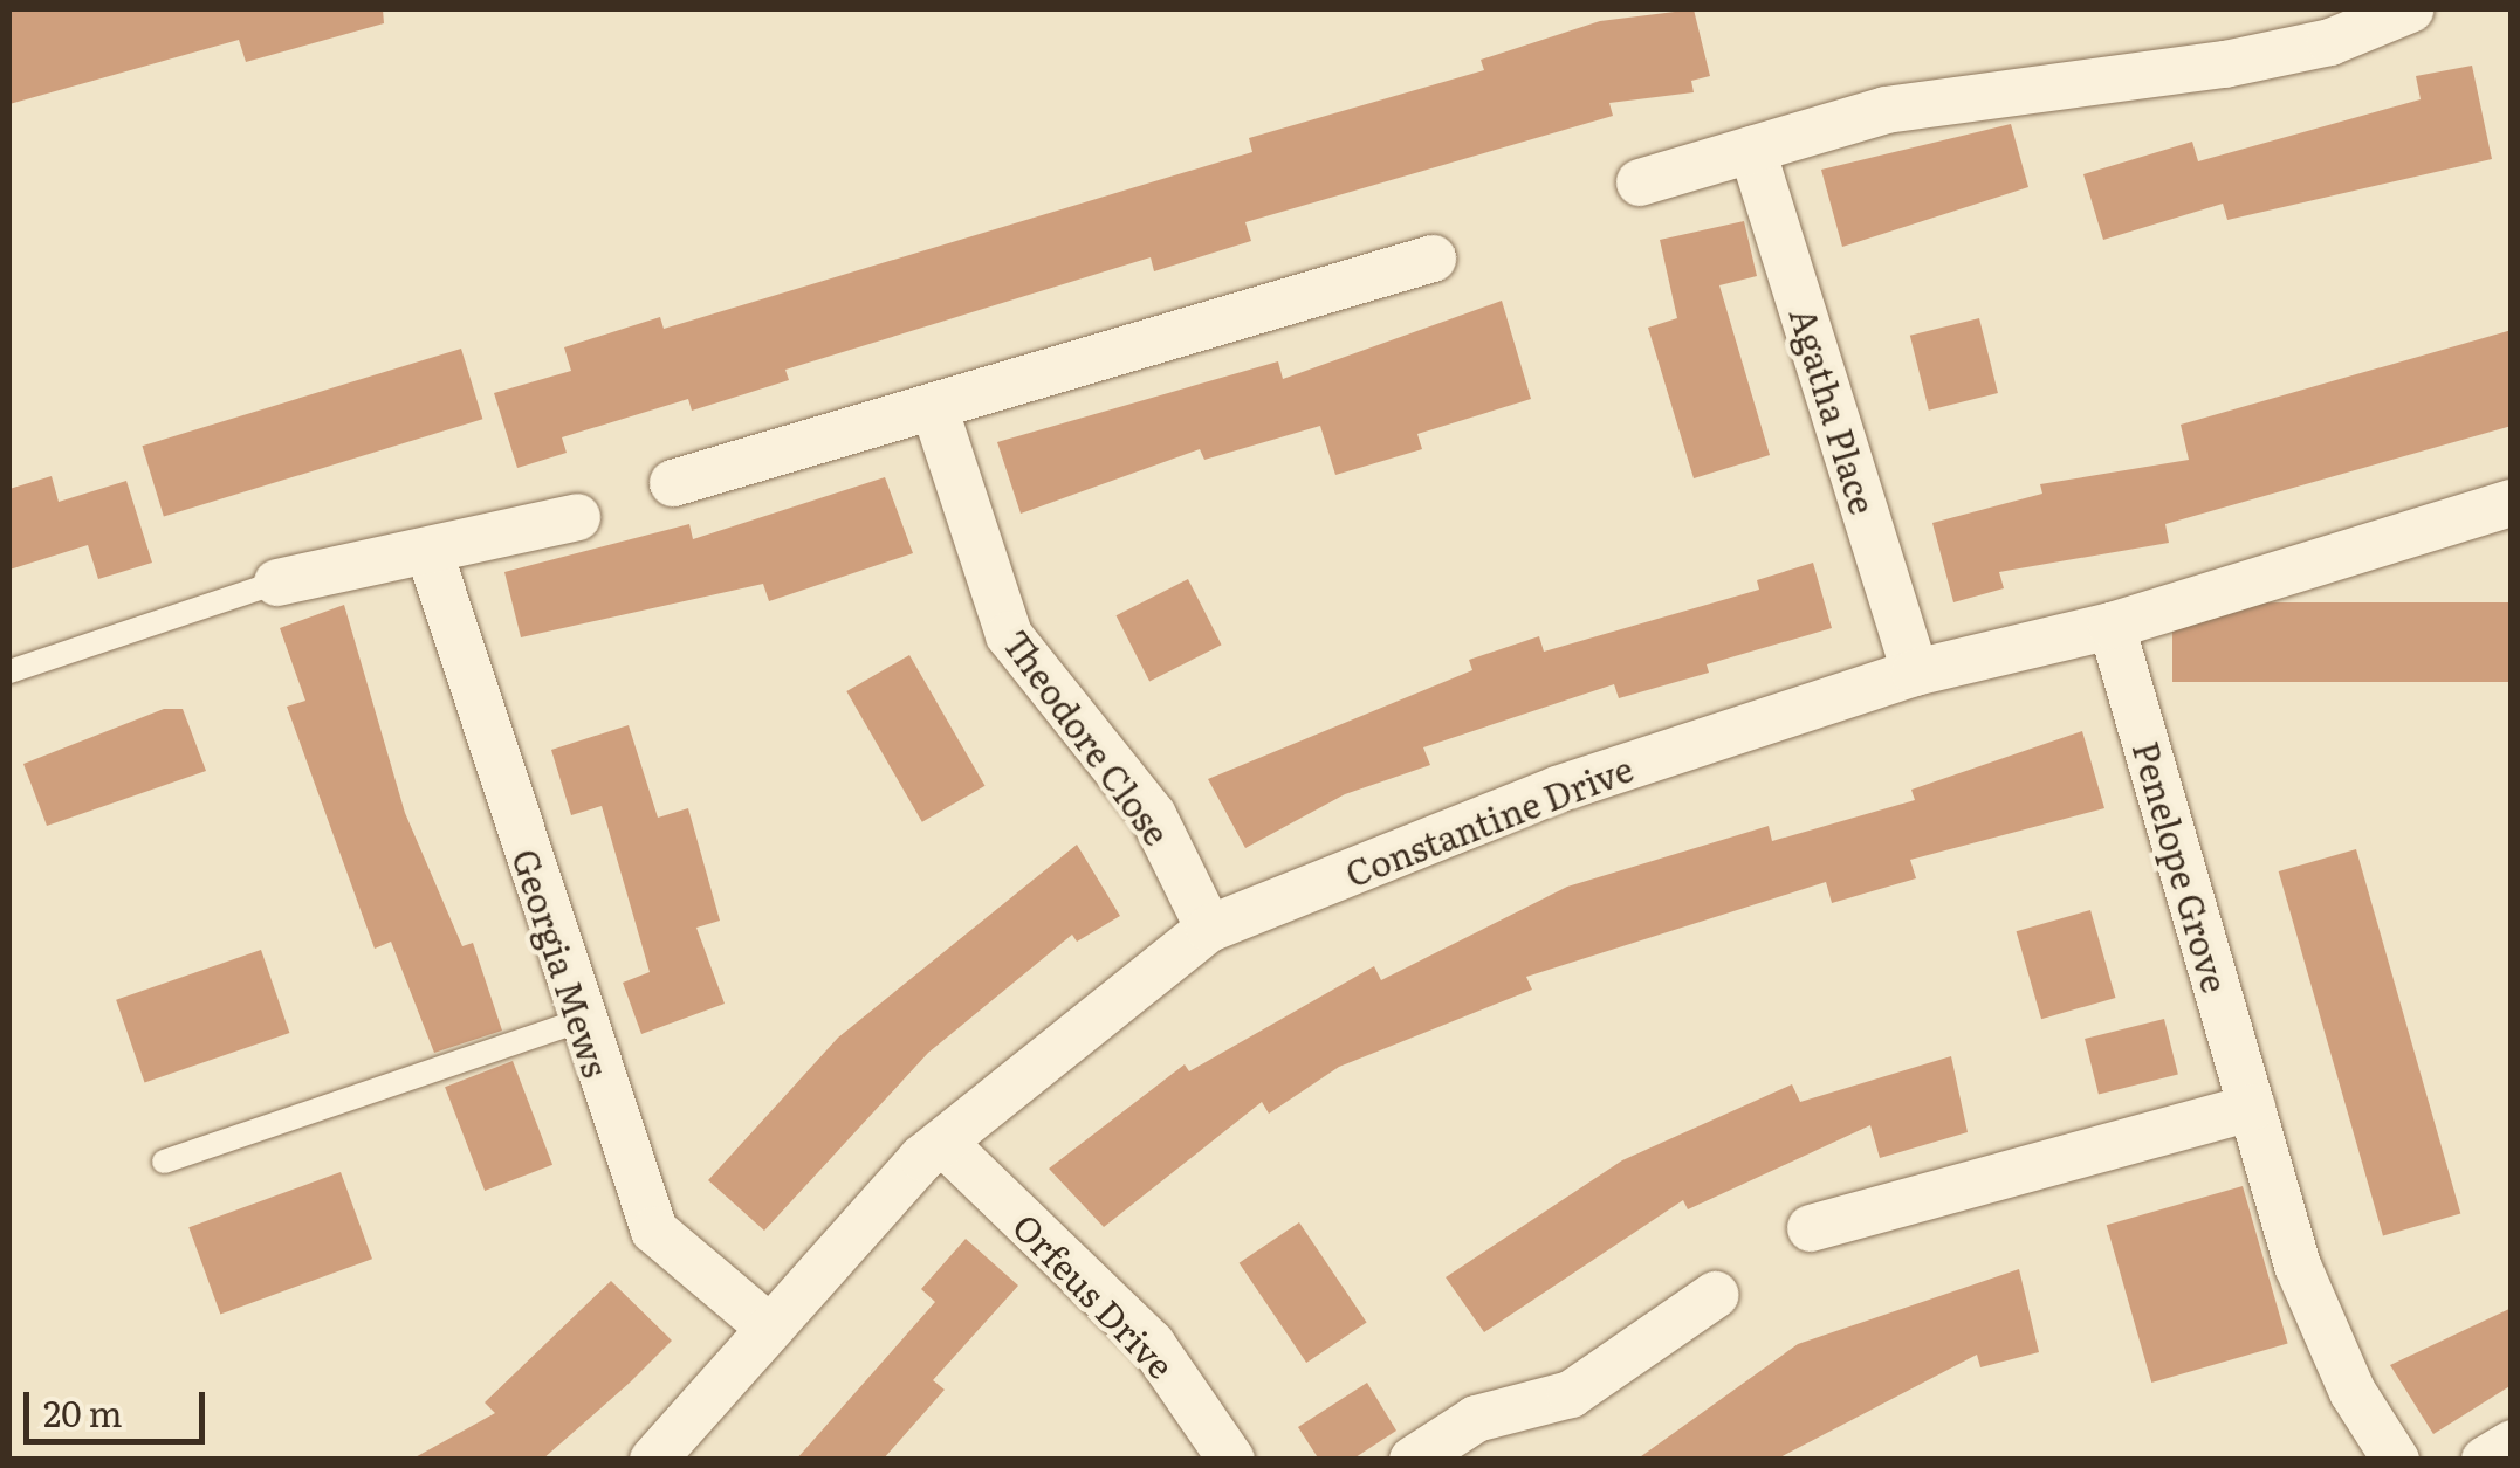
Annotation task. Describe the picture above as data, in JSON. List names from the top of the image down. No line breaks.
{"streets":{"street":["Agatha Place","Theodore Close","Constantine Drive","Penelope Grove","Georgia Mews","Orfeus Drive"]},"crossings":[["Agatha Place","Constantine Drive"],["Theodore Close","Constantine Drive"],["Constantine Drive","Penelope Grove"],["Constantine Drive","Georgia Mews"],["Constantine Drive","Orfeus Drive"]],"scale_bar":"20 m"}
